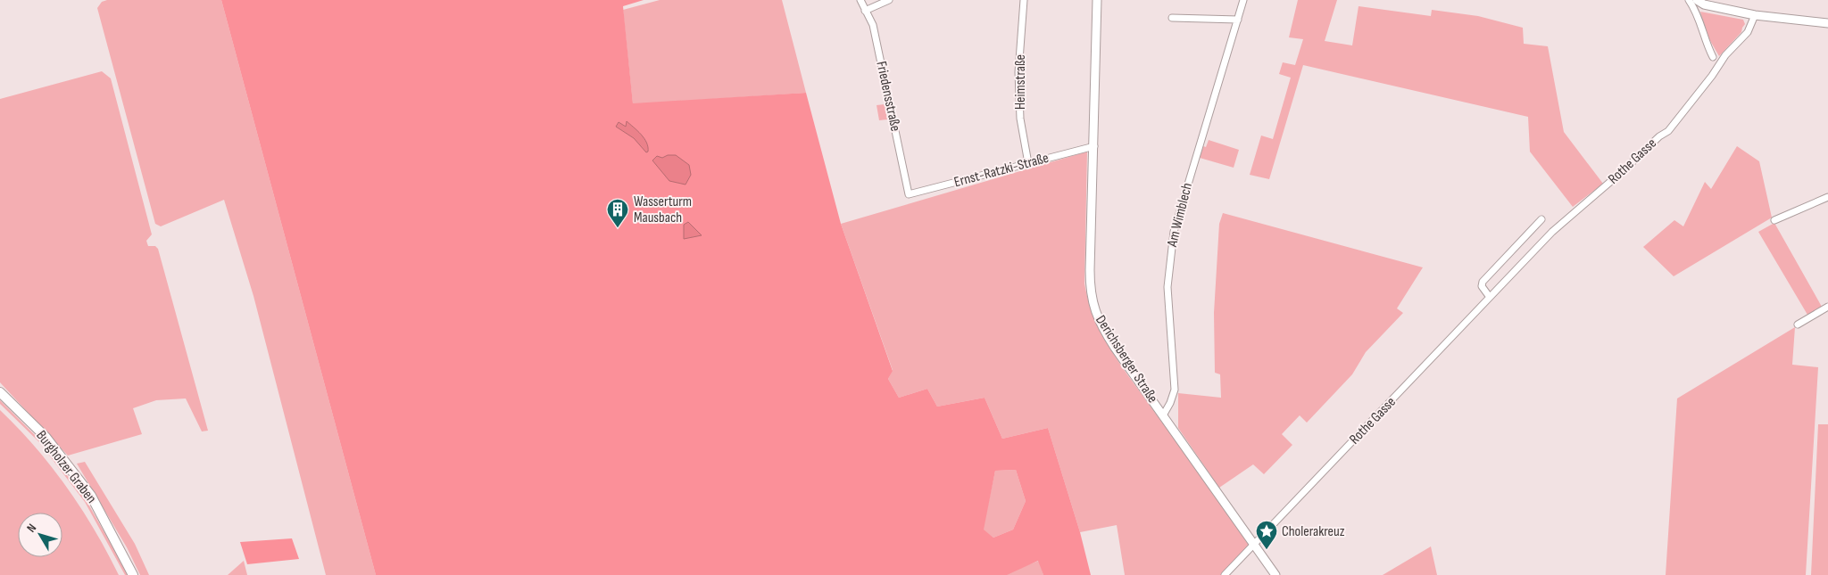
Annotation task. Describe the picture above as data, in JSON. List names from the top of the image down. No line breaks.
{"streets":{"main road":["Burgholzer Graben"],"street":["Heimstraße","Friedensstraße","Rothe Gasse","Ernst-Ratzki-Straße","Am Wimblech","Derichsberger Straße"]},"crossings":[["Heimstraße","Ernst-Ratzki-Straße"],["Friedensstraße","Ernst-Ratzki-Straße"],["Rothe Gasse","Derichsberger Straße"],["Ernst-Ratzki-Straße","Derichsberger Straße"],["Am Wimblech","Derichsberger Straße"]],"places":{"building":["Wasserturm Mausbach"],"place":["Cholerakreuz"]},"north":"top left"}
